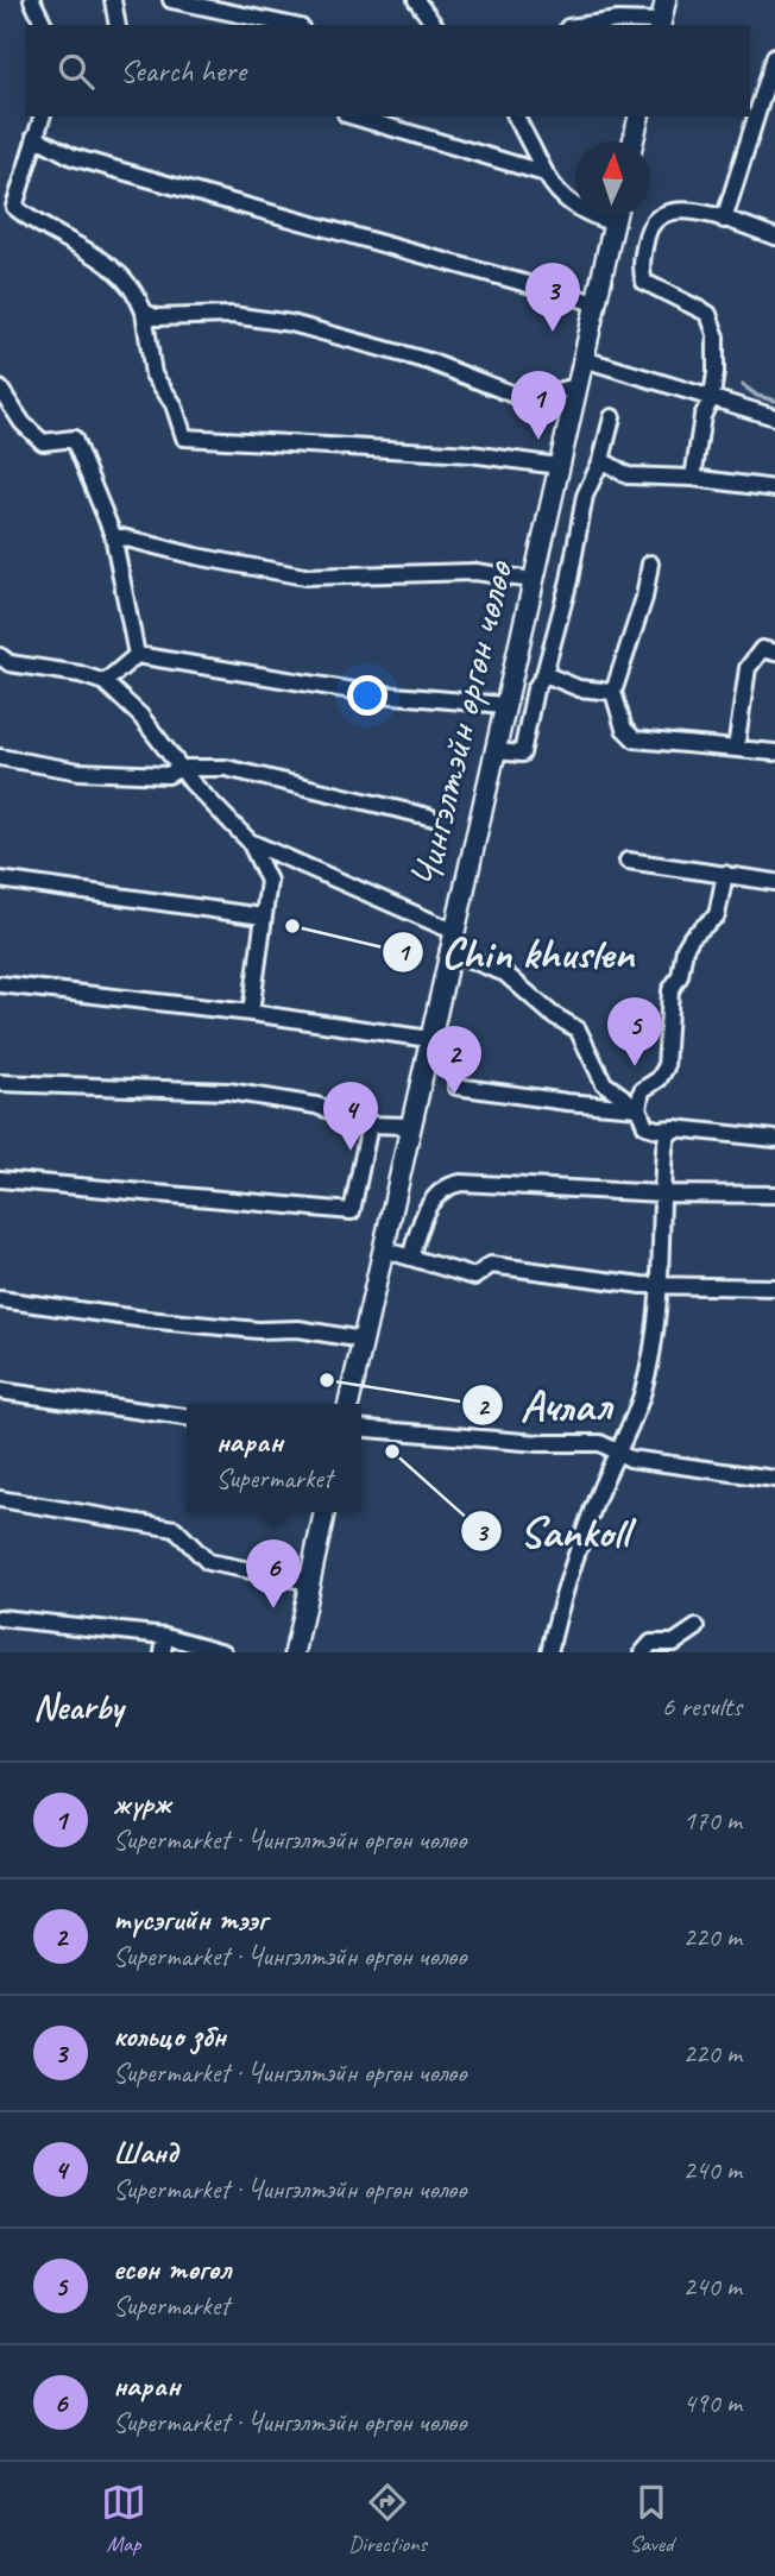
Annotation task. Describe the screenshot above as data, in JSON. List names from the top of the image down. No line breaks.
{"streets":{"main road":["Чингэлтэйн өргөн чөлөө"]},"places":["Chin khuslen","Ачлал","Sankoll"],"north":"top","page":{"search":"Search here","pins":["3","1","5","2","4","6"],"popup":["наран","Supermarket"],"heading":["Nearby","6 results"],"list":[{"mark":"1","name":"жүрж","note":"Supermarket · Чингэлтэйн өргөн чөлөө","value":"170 m"},{"mark":"2","name":"түсэгийн тээг","note":"Supermarket · Чингэлтэйн өргөн чөлөө","value":"220 m"},{"mark":"3","name":"кольцо збн","note":"Supermarket · Чингэлтэйн өргөн чөлөө","value":"220 m"},{"mark":"4","name":"Шанд","note":"Supermarket · Чингэлтэйн өргөн чөлөө","value":"240 m"},{"mark":"5","name":"есөн төгөл","note":"Supermarket","value":"240 m"},{"mark":"6","name":"наран","note":"Supermarket · Чингэлтэйн өргөн чөлөө","value":"490 m"}],"nav":["Map","Directions","Saved"]}}
